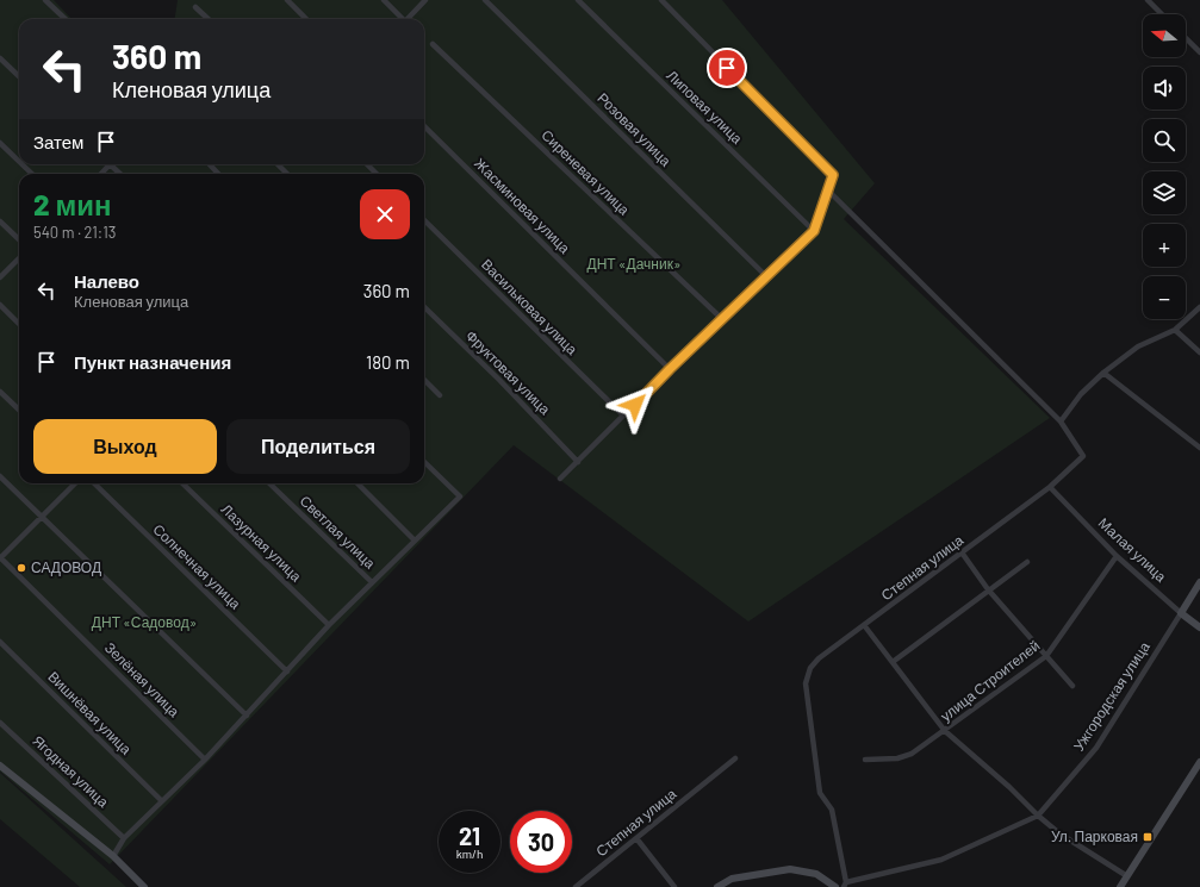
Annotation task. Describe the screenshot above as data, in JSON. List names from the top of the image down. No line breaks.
{"streets":{"street":["Липовая улица","Розовая улица","Сиреневая улица","Жасминовая улица","Васильковая улица","Фруктовая улица","Светлая улица","Лазурная улица","Малая улица","Солнечная улица","Степная улица","Зелёная улица","улица Строителей","Ужгородская улица","Вишнёвая улица","Ягодная улица"]},"crossings":[["Малая улица","Степная улица"],["Малая улица","улица Строителей"],["Малая улица","Ужгородская улица"],["Степная улица","Ужгородская улица"]],"parks":["ДНТ «Дачник»","ДНТ «Садовод»"],"places":{"other":["САДОВОД"],"transit":["Ул. Парковая"]},"north":"left","page":{"map_buttons":["+","−"],"turn":["360 m","Кленовая улица"],"then":"Затем","heading":["2 мин","540 m · 21:13"],"list":[{"name":"Налево","note":"Кленовая улица","value":"360 m"},{"name":"Пункт назначения","value":"180 m"}],"buttons":["Выход","Поделиться"],"speed":"21 km/h","limit":"30"}}
